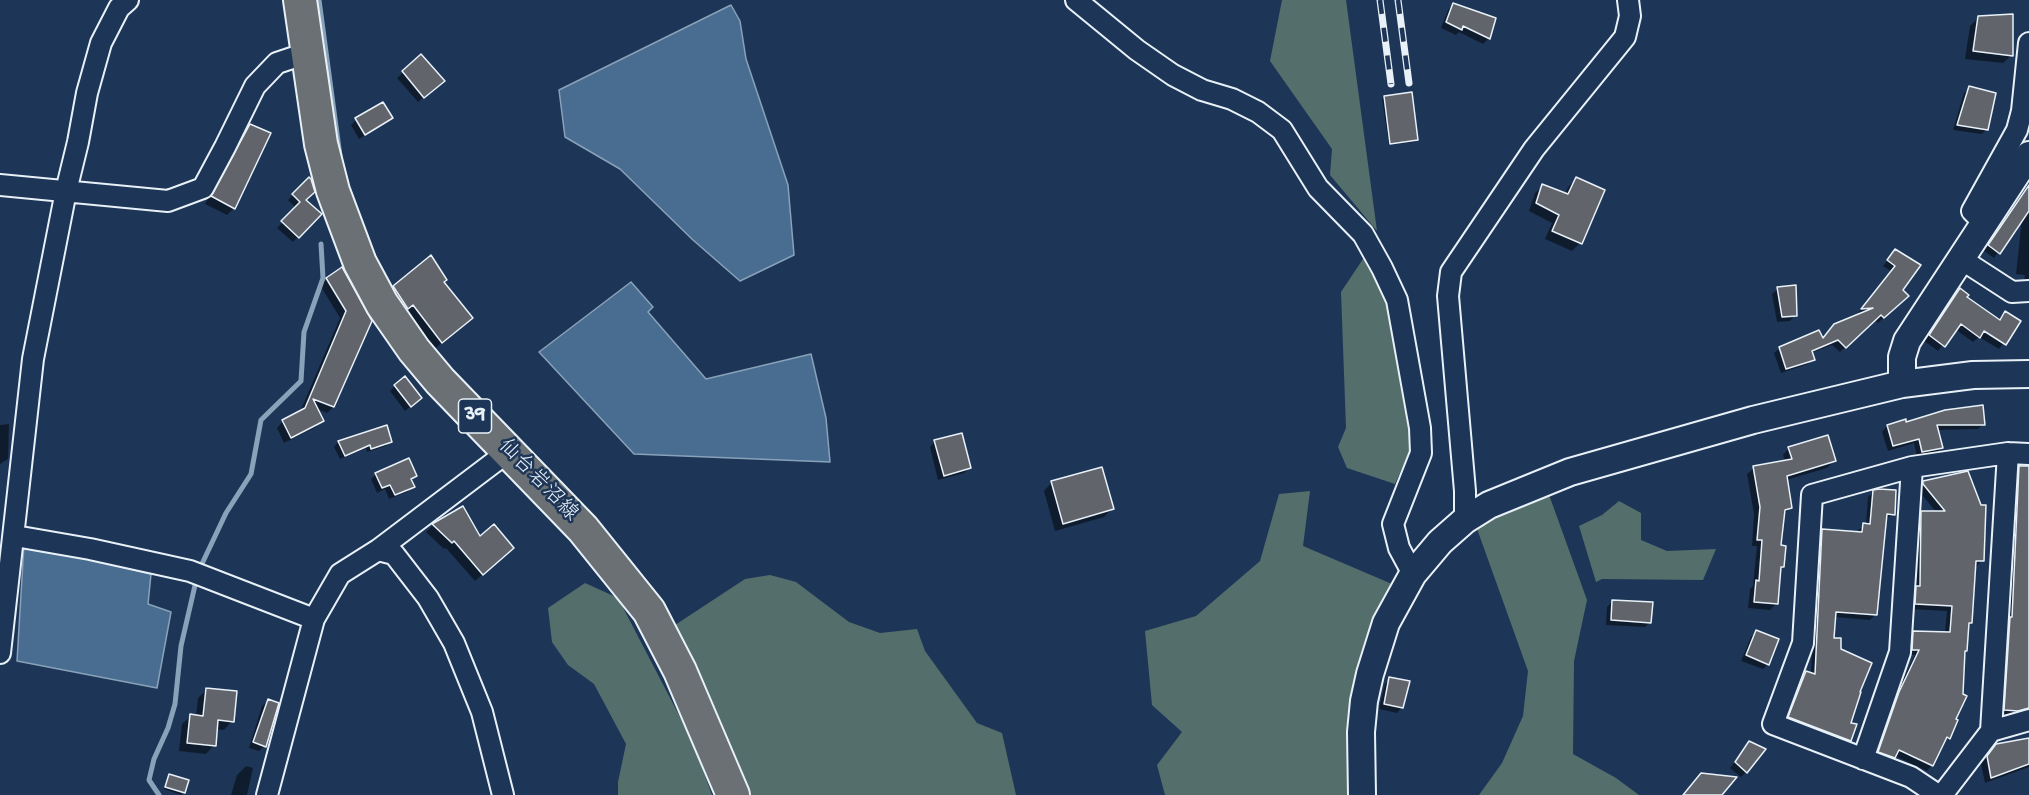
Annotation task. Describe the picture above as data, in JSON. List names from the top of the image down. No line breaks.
{"streets":{"main road":["39","仙台岩沼線"]}}
